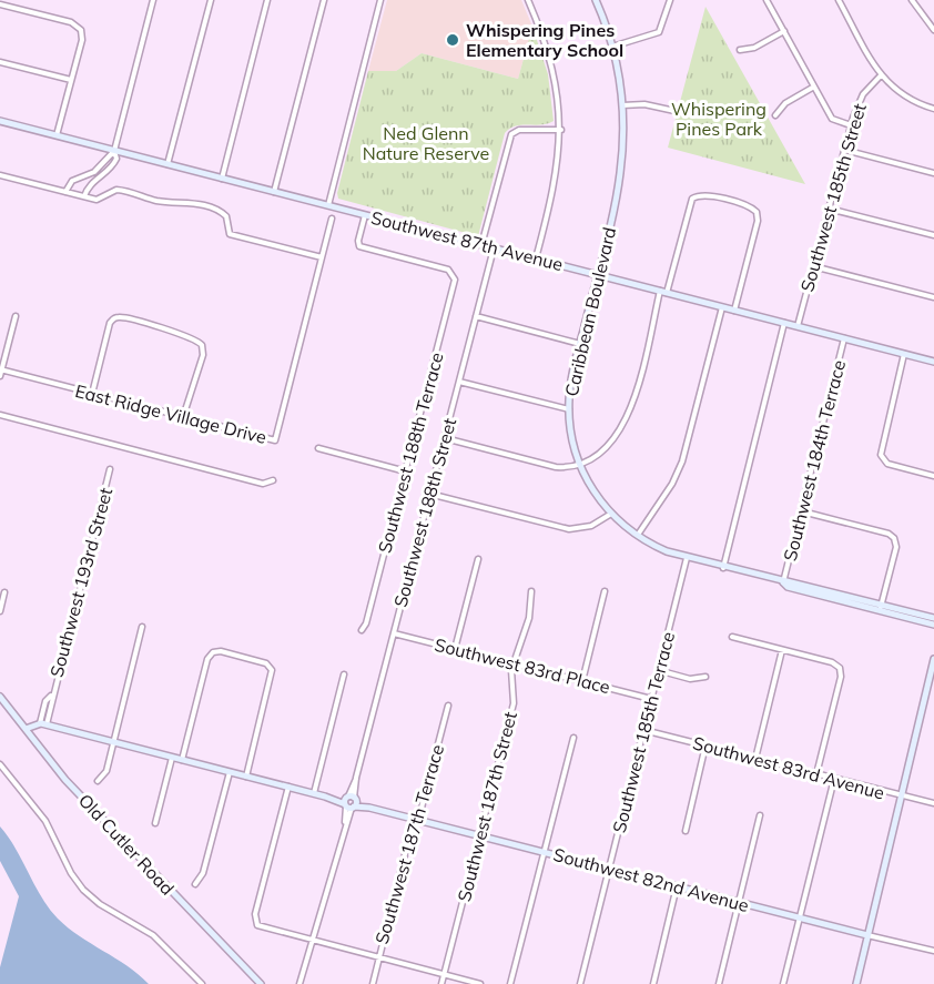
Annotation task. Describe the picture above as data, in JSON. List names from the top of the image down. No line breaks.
{"streets":{"street":["Southwest 185th Street","Southwest 87th Avenue","Caribbean Boulevard","East Ridge Village Drive","Southwest 188th Terrace","Southwest 184th Terrace","Southwest 188th Street","Southwest 193rd Street","Southwest 83rd Place","Southwest 185th Terrace","Southwest 83rd Avenue","Southwest 187th Street","Old Cutler Road","Southwest 187th Terrace","Southwest 82nd Avenue"]},"crossings":[["Southwest 185th Street","Southwest 87th Avenue"],["Southwest 87th Avenue","Caribbean Boulevard"],["Southwest 87th Avenue","Southwest 188th Terrace"],["Southwest 87th Avenue","Southwest 184th Terrace"],["Southwest 87th Avenue","Southwest 188th Street"],["Caribbean Boulevard","Southwest 184th Terrace"],["Caribbean Boulevard","Southwest 185th Terrace"],["Southwest 188th Street","Southwest 83rd Place"],["Southwest 188th Street","Southwest 82nd Avenue"],["Southwest 193rd Street","Southwest 82nd Avenue"],["Southwest 83rd Place","Southwest 185th Terrace"],["Southwest 83rd Place","Southwest 187th Street"],["Southwest 185th Terrace","Southwest 83rd Avenue"],["Southwest 185th Terrace","Southwest 82nd Avenue"],["Southwest 187th Street","Southwest 82nd Avenue"],["Southwest 187th Terrace","Southwest 82nd Avenue"]],"parks":["Whispering Pines Park","Ned Glenn Nature Reserve"],"places":["Whispering Pines Elementary School"]}
